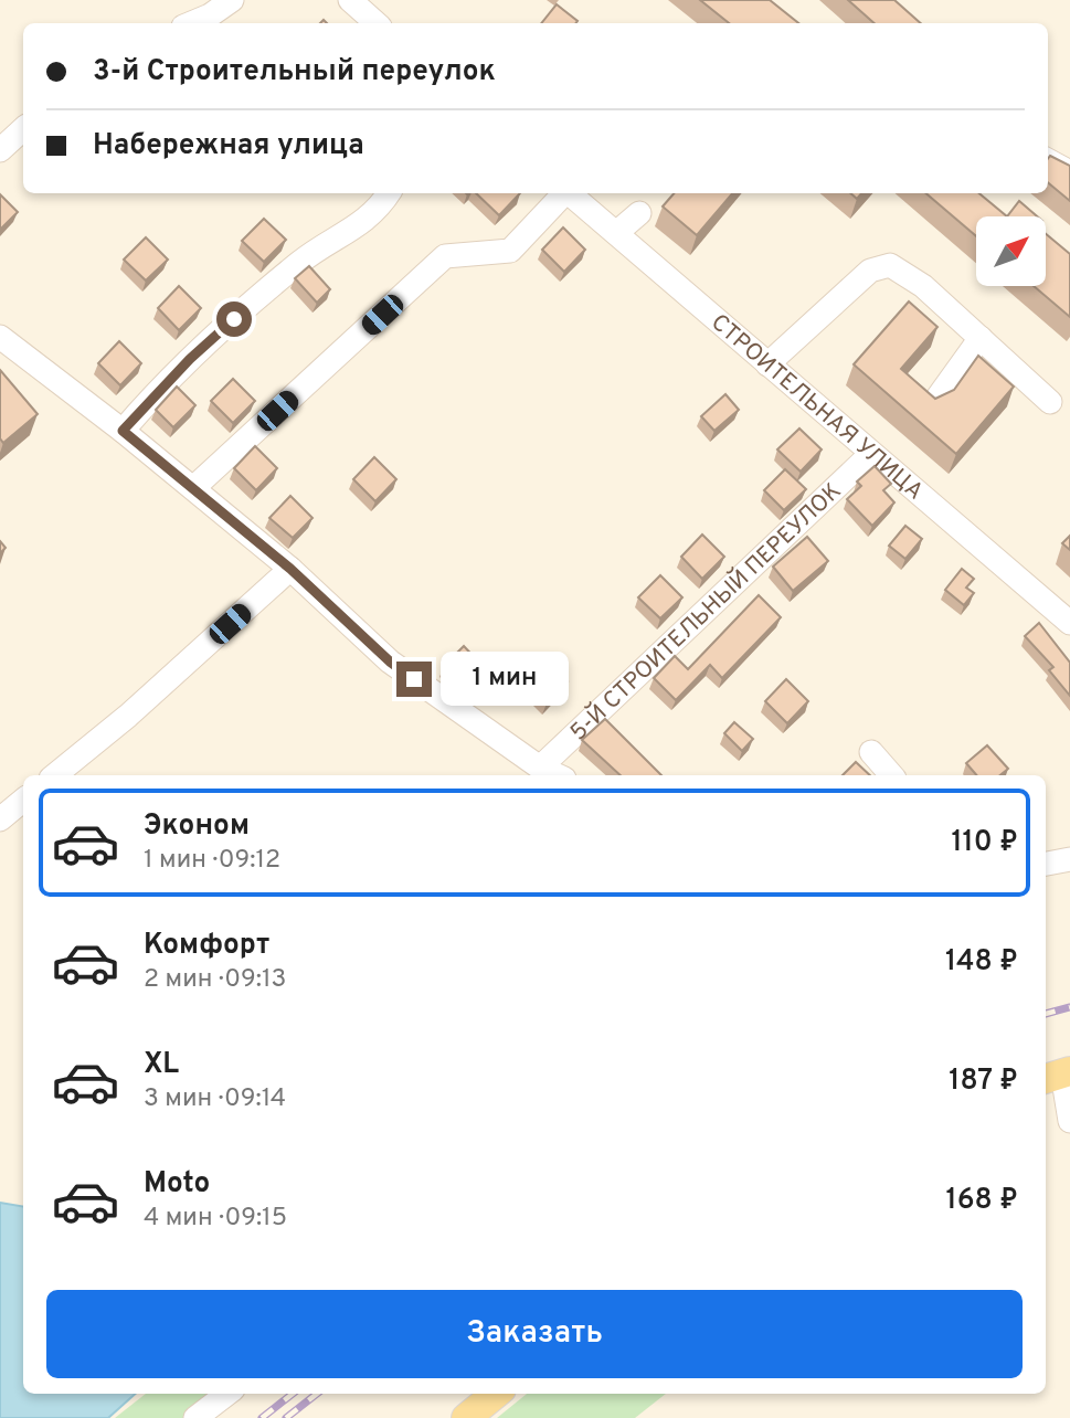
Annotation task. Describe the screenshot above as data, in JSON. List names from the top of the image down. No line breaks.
{"streets":{"street":["СТРОИТЕЛЬНАЯ УЛИЦА","5-Й СТРОИТЕЛЬНЫЙ ПЕРЕУЛОК"]},"crossings":[["СТРОИТЕЛЬНАЯ УЛИЦА","5-Й СТРОИТЕЛЬНЫЙ ПЕРЕУЛОК"]],"north":"top right","page":{"banner":["3-й Строительный переулок","Набережная улица"],"bubble":"1 мин","list":[{"name":"Эконом","note":"1 мин · 09:12","value":"110 ₽"},{"name":"Комфорт","note":"2 мин · 09:13","value":"148 ₽"},{"name":"XL","note":"3 мин · 09:14","value":"187 ₽"},{"name":"Moto","note":"4 мин · 09:15","value":"168 ₽"}],"buttons":"Заказать"}}
